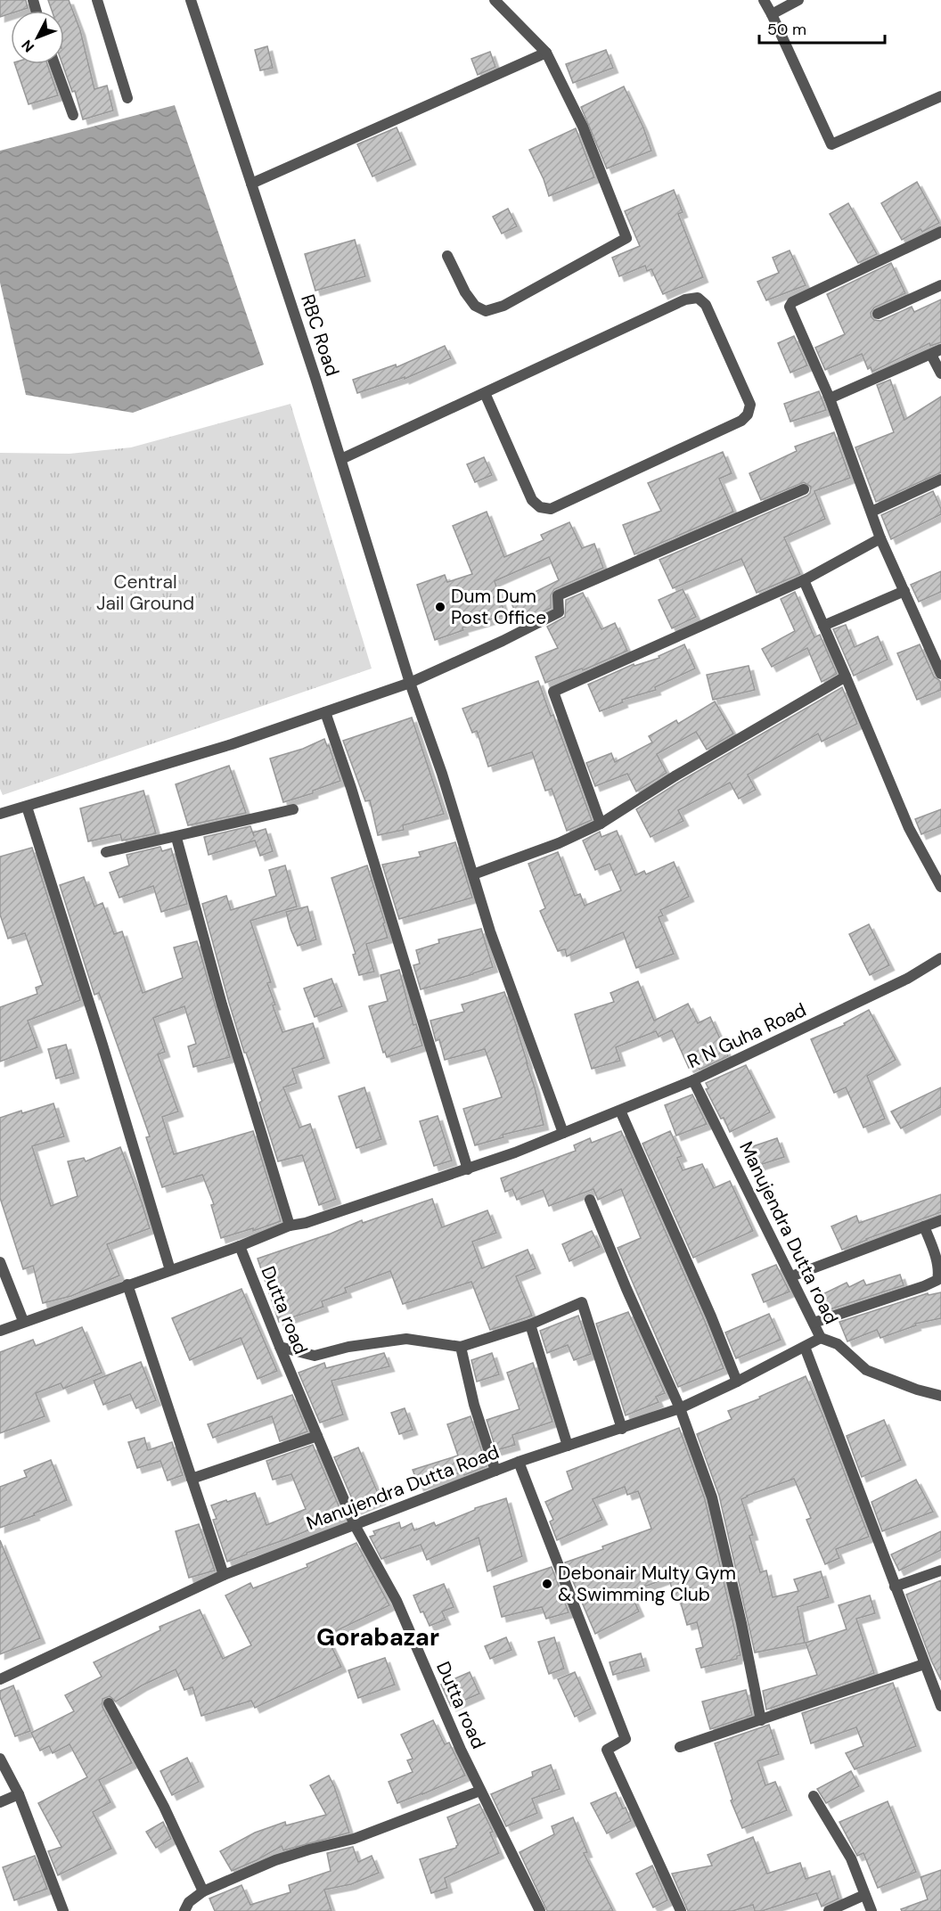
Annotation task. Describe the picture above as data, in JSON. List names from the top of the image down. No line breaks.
{"streets":{"street":["RBC Road","R N Guha Road","Manujendra Dutta road","Dutta road","Manujendra Dutta Road"]},"crossings":[["RBC Road","R N Guha Road"],["R N Guha Road","Manujendra Dutta road"],["R N Guha Road","Dutta road"],["Manujendra Dutta road","Manujendra Dutta Road"],["Dutta road","Manujendra Dutta Road"]],"districts":["Gorabazar"],"parks":["Central Jail Ground"],"places":["Dum Dum Post Office","Debonair Multy Gym & Swimming Club"],"scale_bar":"50 m","north":"bottom left"}
